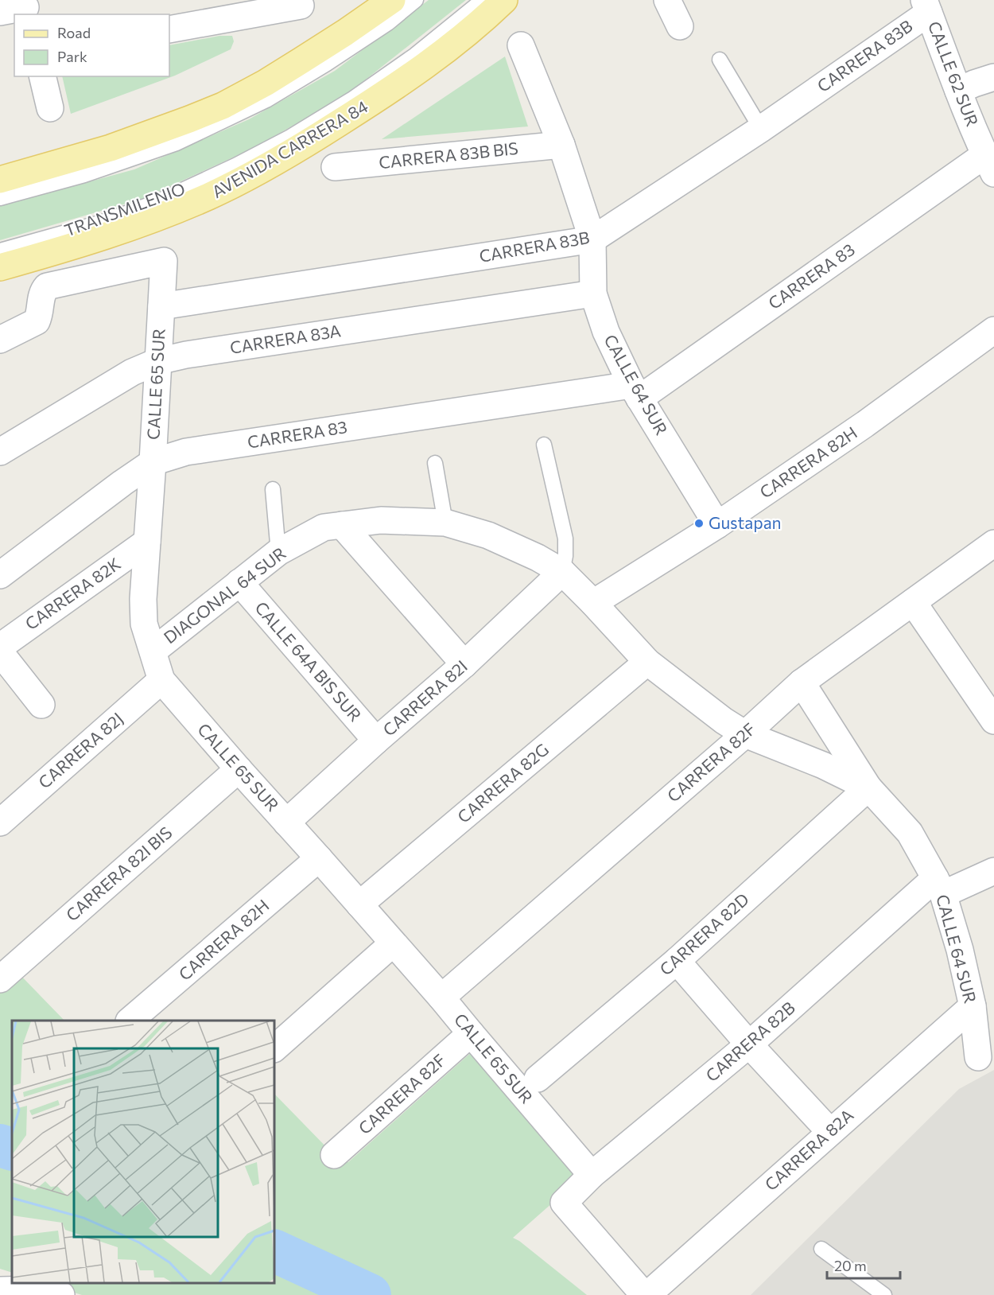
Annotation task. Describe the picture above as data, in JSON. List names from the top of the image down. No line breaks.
{"streets":{"main road":["AVENIDA CARRERA 84"],"street":["CARRERA 83B","CALLE 62 SUR","CARRERA 83B BIS","CARRERA 83","CARRERA 83A","CALLE 65 SUR","CALLE 64 SUR","CARRERA 82H","CARRERA 82K","DIAGONAL 64 SUR","CALLE 64A BIS SUR","CARRERA 82I","CARRERA 82J","CARRERA 82F","CARRERA 82G","CARRERA 82I BIS","CARRERA 82D","CARRERA 82B","CARRERA 82A"],"lane":["TRANSMILENIO"]},"crossings":[["CARRERA 83B","CALLE 62 SUR"],["CARRERA 83B","CALLE 65 SUR"],["CARRERA 83B","CALLE 64 SUR"],["CALLE 62 SUR","CARRERA 83"],["AVENIDA CARRERA 84","TRANSMILENIO"],["CARRERA 83B BIS","CALLE 64 SUR"],["CARRERA 83","CALLE 65 SUR"],["CARRERA 83","CALLE 64 SUR"],["CARRERA 83A","CALLE 65 SUR"],["CARRERA 83A","CALLE 64 SUR"],["CALLE 65 SUR","CARRERA 82H"],["CALLE 65 SUR","CARRERA 82K"],["CALLE 65 SUR","DIAGONAL 64 SUR"],["CALLE 65 SUR","CARRERA 82I"],["CALLE 65 SUR","CARRERA 82J"],["CALLE 65 SUR","CARRERA 82F"],["CALLE 65 SUR","CARRERA 82G"],["CALLE 65 SUR","CARRERA 82I BIS"],["CALLE 65 SUR","CARRERA 82B"],["CALLE 64 SUR","CARRERA 82H"],["CALLE 64 SUR","DIAGONAL 64 SUR"],["CALLE 64 SUR","CARRERA 82F"],["CALLE 64 SUR","CARRERA 82D"],["CALLE 64 SUR","CARRERA 82B"],["CALLE 64 SUR","CARRERA 82A"],["CARRERA 82H","DIAGONAL 64 SUR"],["DIAGONAL 64 SUR","CALLE 64A BIS SUR"],["DIAGONAL 64 SUR","CARRERA 82I"],["DIAGONAL 64 SUR","CARRERA 82F"],["DIAGONAL 64 SUR","CARRERA 82G"],["DIAGONAL 64 SUR","CARRERA 82D"],["CALLE 64A BIS SUR","CARRERA 82I"],["CARRERA 82B","CARRERA 82A"]],"places":["Gustapan"],"legend":["Road","Park"],"scale_bar":"20 m"}
